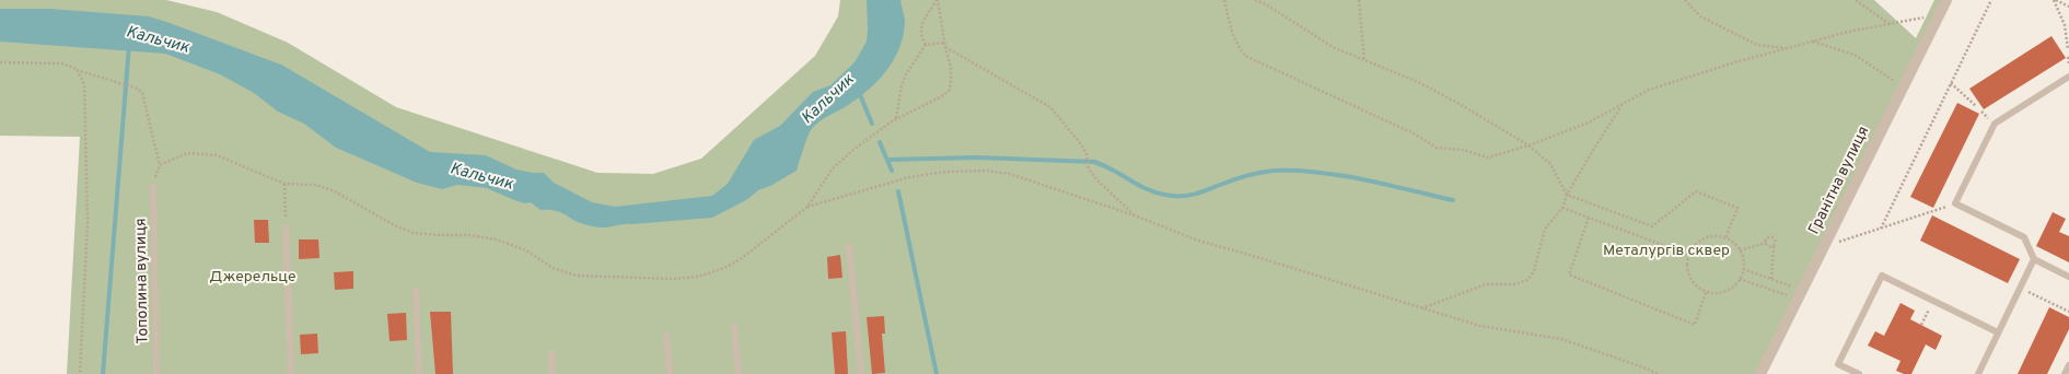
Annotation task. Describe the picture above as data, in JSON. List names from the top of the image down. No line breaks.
{"streets":{"street":["Гранітна вулиця"],"lane":["Тополина вулиця"]},"water":["Кальчик"],"parks":["Металургів сквер","Джерельце"]}
